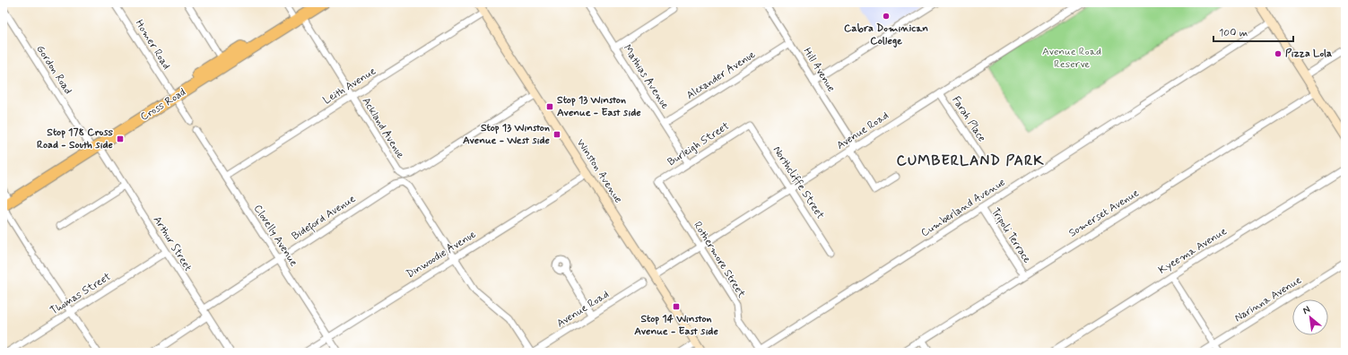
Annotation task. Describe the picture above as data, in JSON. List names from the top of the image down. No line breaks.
{"streets":{"highway":["Cross Road"],"street":["Homer Road","Gordon Road","Hill Avenue","Alexander Avenue","Mathias Avenue","Leith Avenue","Farah Place","Ackland Avenue","Avenue Road","Burleigh Street","Winston Avenue","Northcliffe Street","Cumberland Avenue","Somerset Avenue","Bideford Avenue","Clovelly Avenue","Tripoli Terrace","Arthur Street","Kyeema Avenue","Dinwoodie Avenue","Rothermore Street","Thomas Street","Narinna Avenue"]},"crossings":[["Homer Road","Cross Road"],["Gordon Road","Cross Road"],["Gordon Road","Arthur Street"],["Hill Avenue","Alexander Avenue"],["Hill Avenue","Avenue Road"],["Alexander Avenue","Mathias Avenue"],["Mathias Avenue","Burleigh Street"],["Leith Avenue","Ackland Avenue"],["Leith Avenue","Winston Avenue"],["Leith Avenue","Clovelly Avenue"],["Cross Road","Ackland Avenue"],["Cross Road","Arthur Street"],["Farah Place","Avenue Road"],["Ackland Avenue","Avenue Road"],["Ackland Avenue","Bideford Avenue"],["Ackland Avenue","Dinwoodie Avenue"],["Avenue Road","Winston Avenue"],["Avenue Road","Northcliffe Street"],["Avenue Road","Rothermore Street"],["Burleigh Street","Northcliffe Street"],["Burleigh Street","Rothermore Street"],["Winston Avenue","Bideford Avenue"],["Winston Avenue","Dinwoodie Avenue"],["Cumberland Avenue","Tripoli Terrace"],["Cumberland Avenue","Rothermore Street"],["Somerset Avenue","Tripoli Terrace"],["Bideford Avenue","Clovelly Avenue"],["Bideford Avenue","Arthur Street"],["Clovelly Avenue","Dinwoodie Avenue"],["Arthur Street","Thomas Street"]],"districts":["CUMBERLAND PARK"],"parks":["Avenue Road Reserve"],"places":{"other":["Cabra Dominican College","Pizza Lola"],"transit":["Stop 13 Winston Avenue - East side","Stop 13 Winston Avenue - West side","Stop 178 Cross Road - South side","Stop 14 Winston Avenue - East side"]},"scale_bar":"100 m","north":"top left"}
